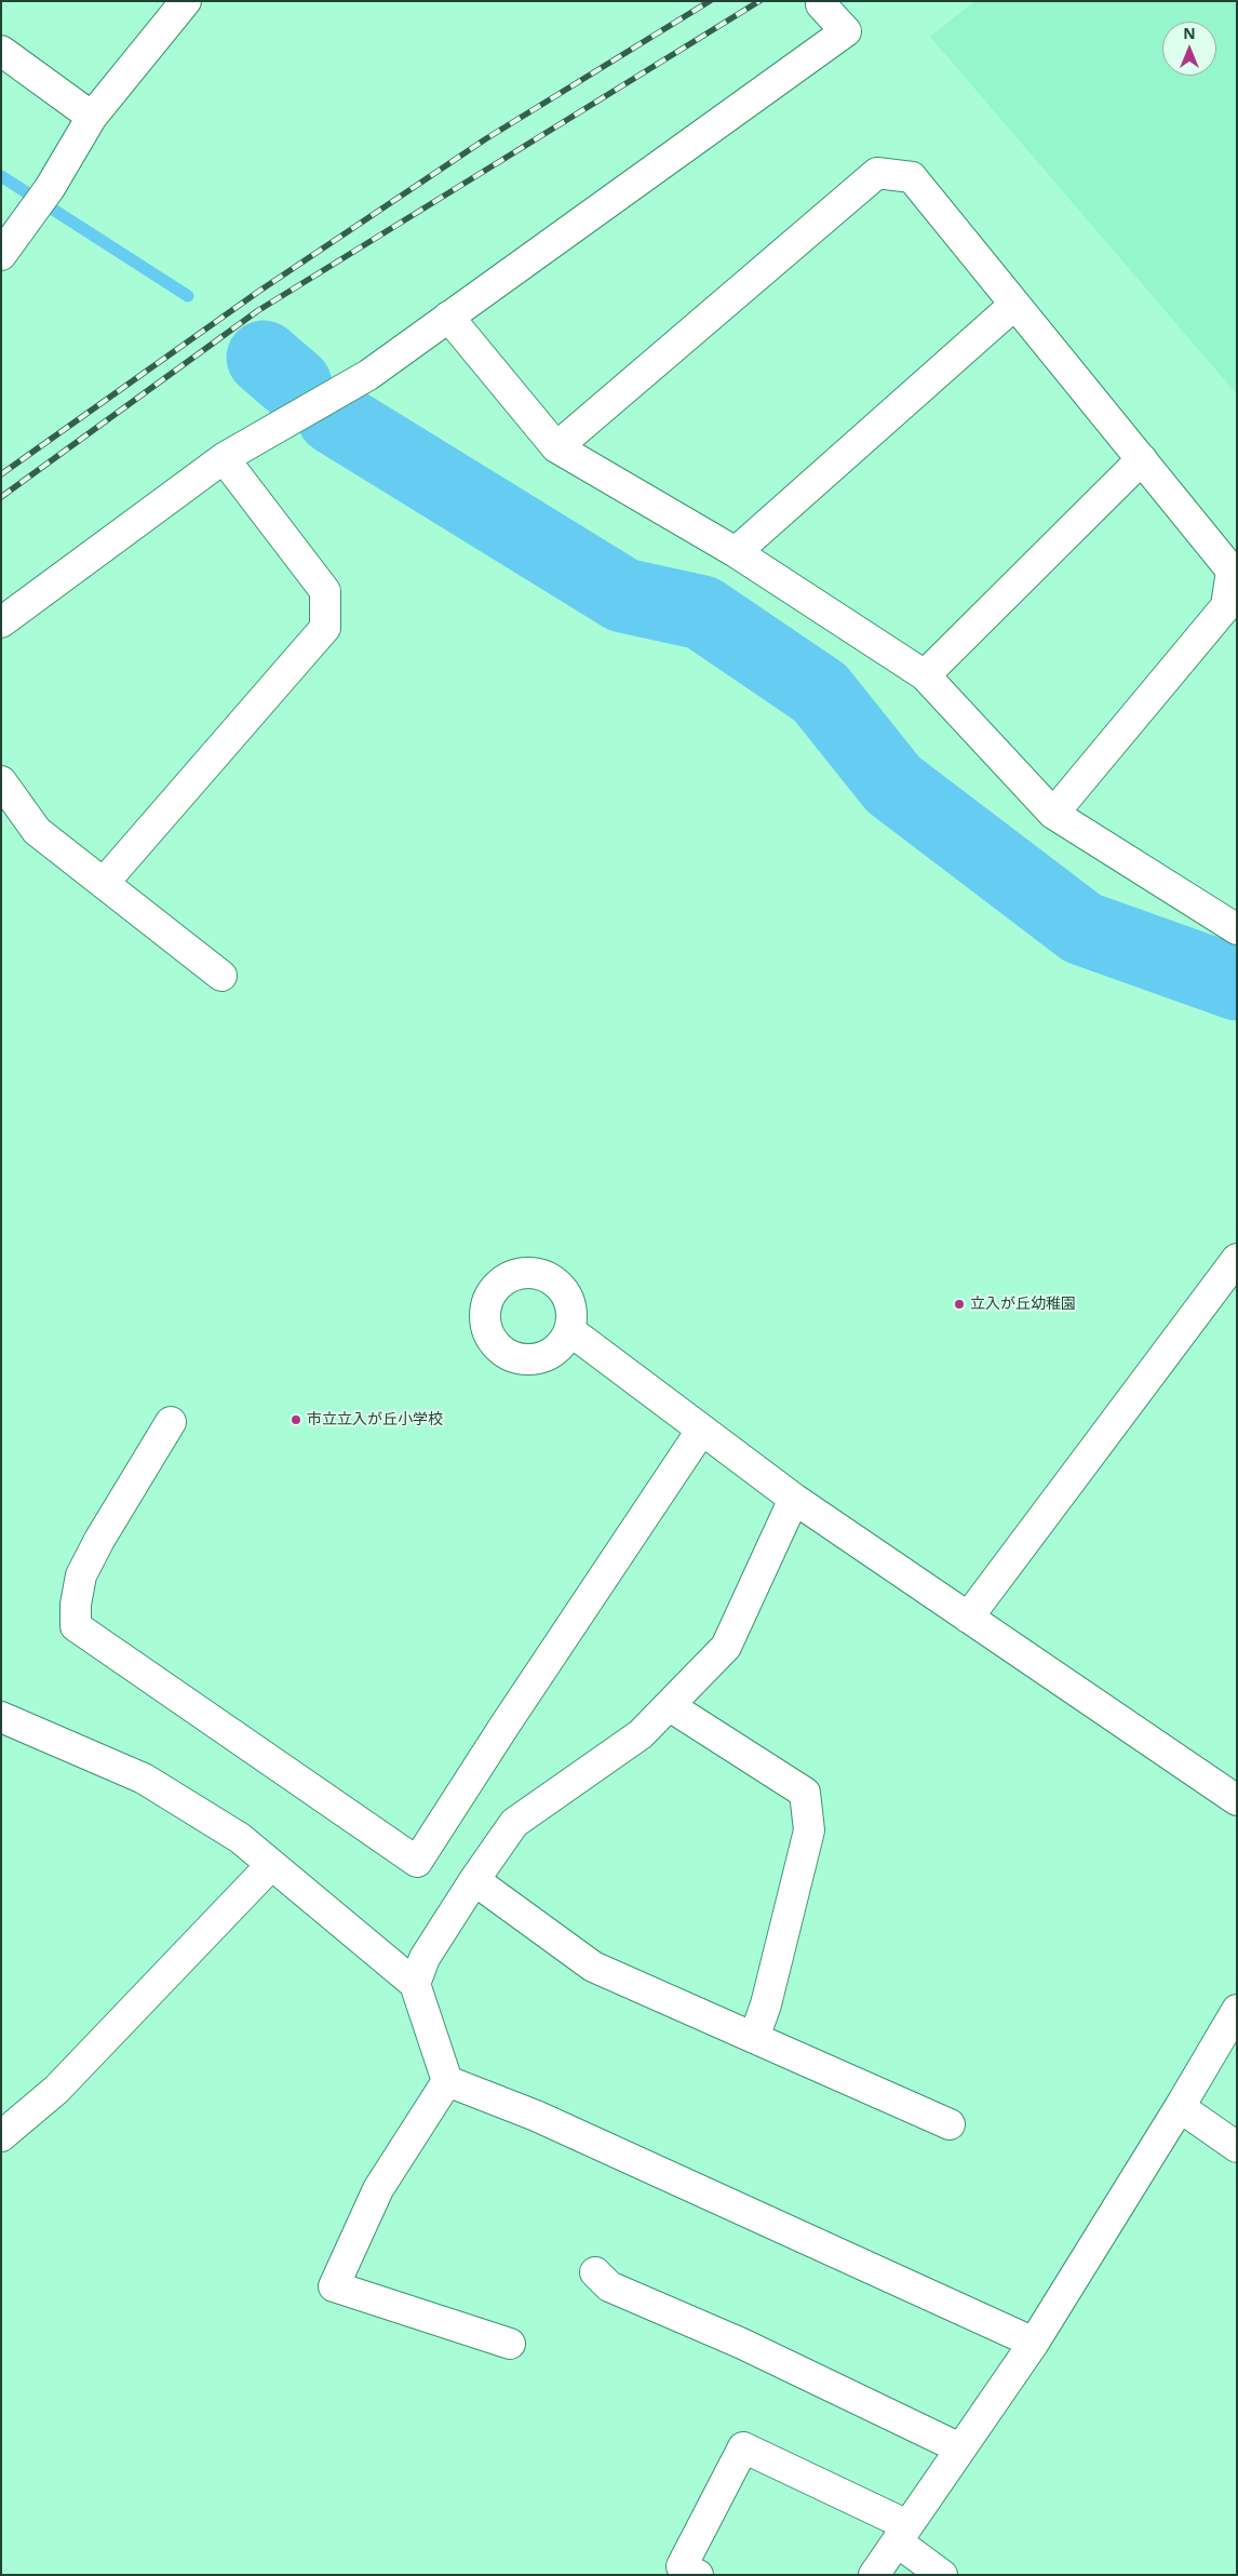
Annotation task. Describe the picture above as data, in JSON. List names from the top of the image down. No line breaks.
{"places":["立入が丘幼稚園","市立立入が丘小学校"],"north":"top"}
